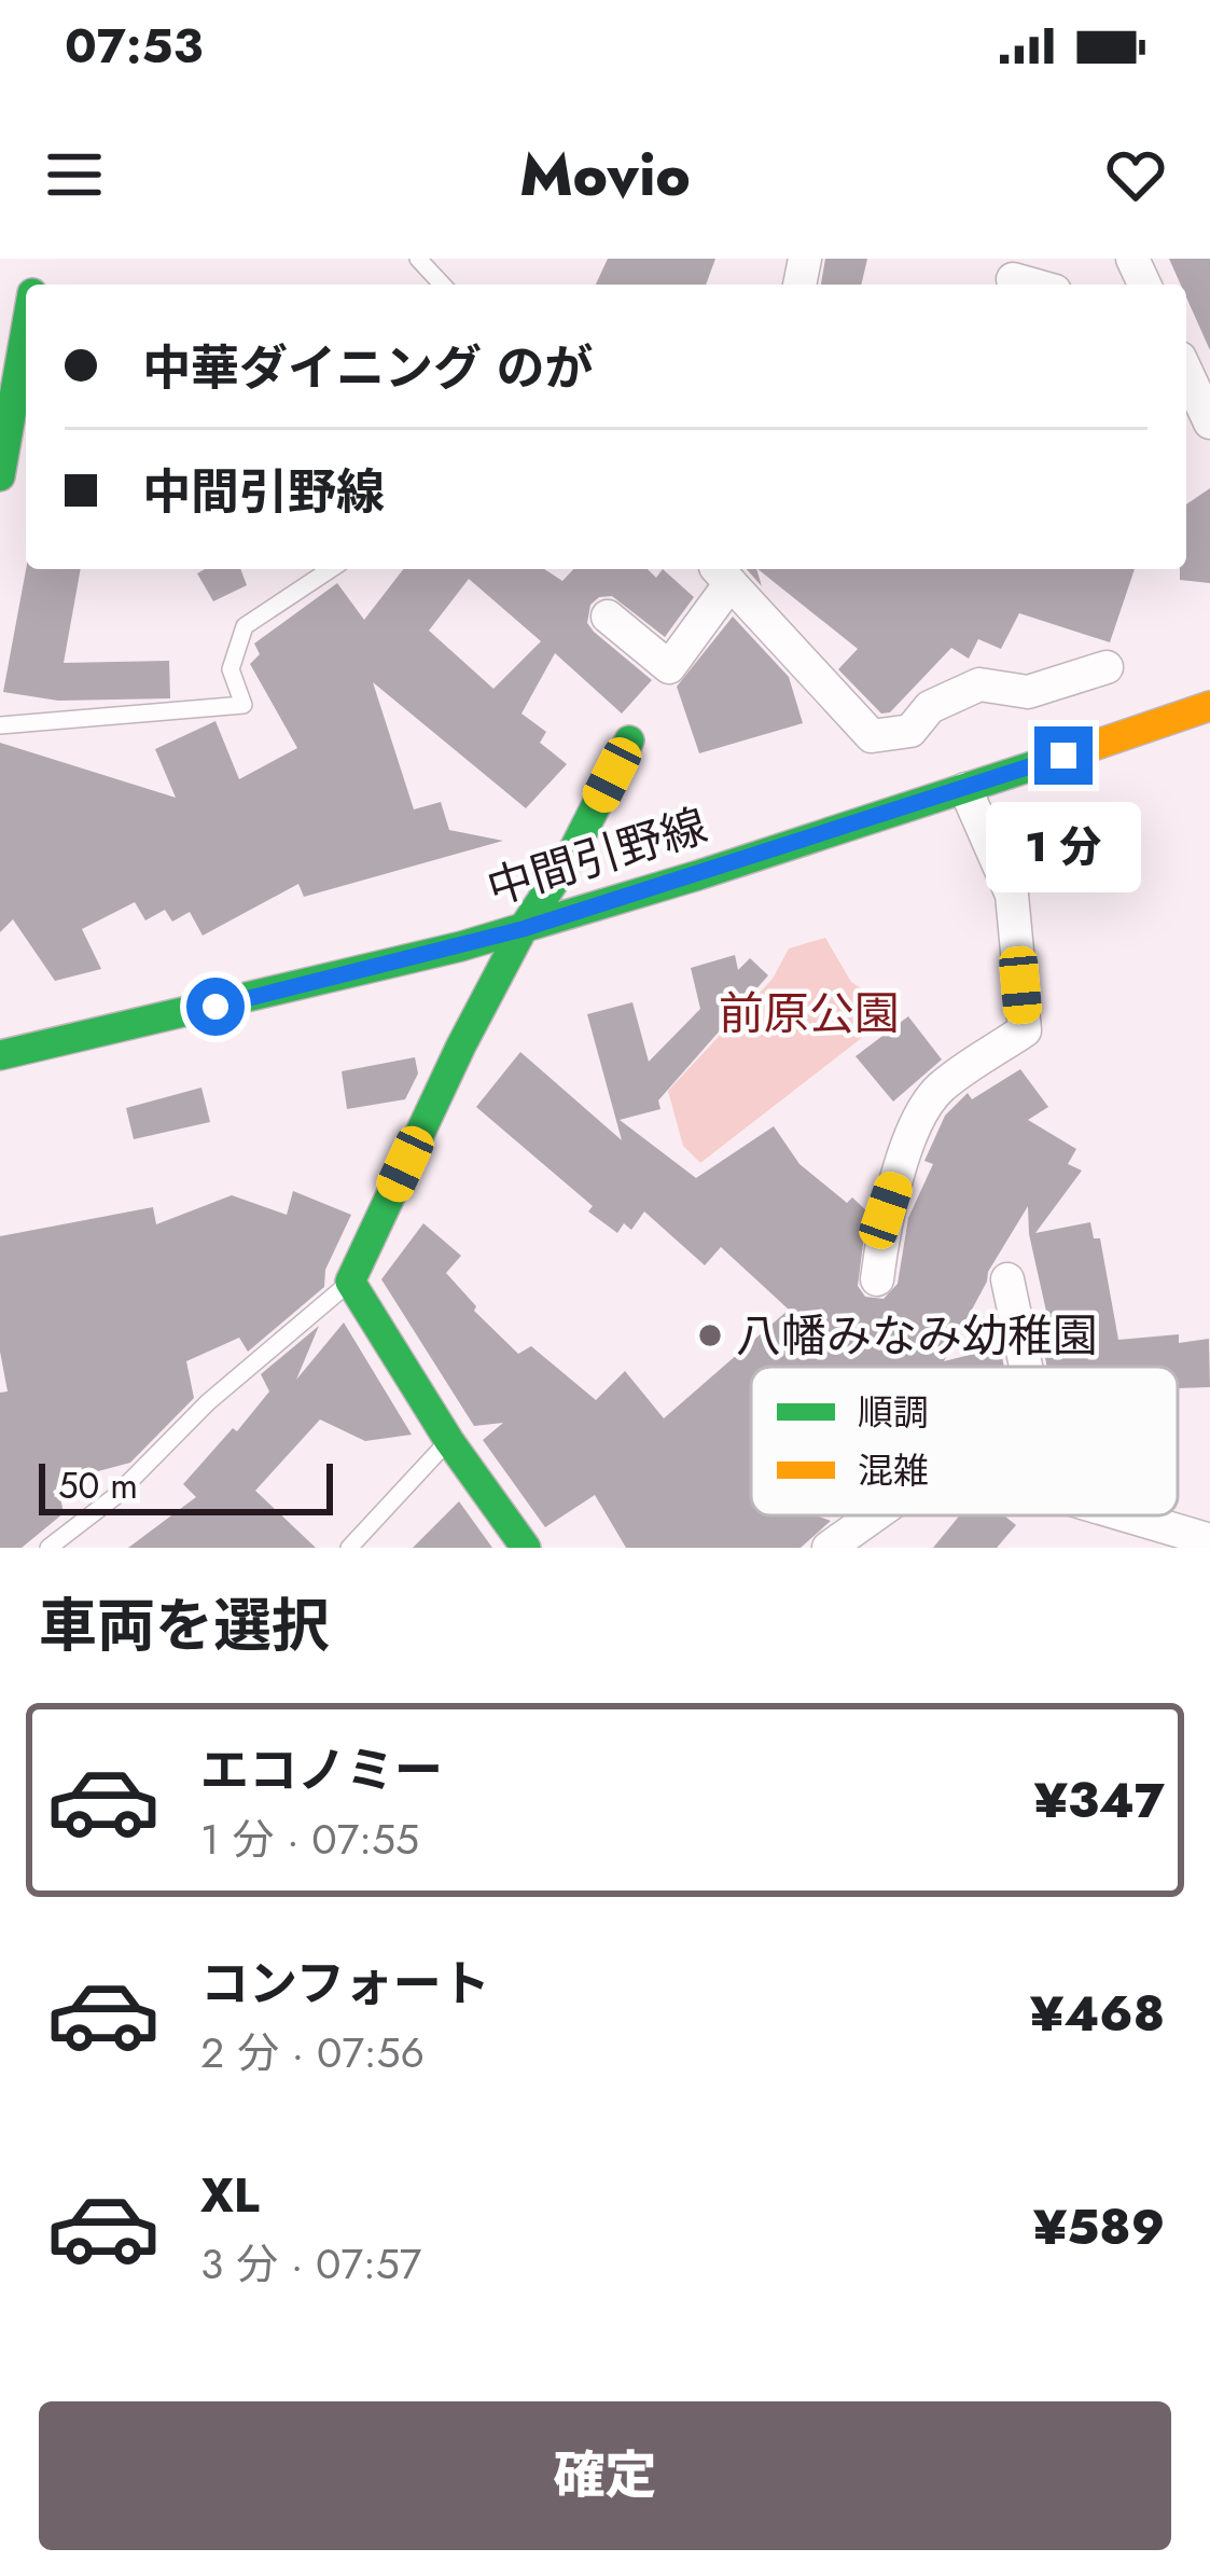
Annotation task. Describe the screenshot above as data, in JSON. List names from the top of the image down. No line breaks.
{"streets":{"main road":["中間引野線"]},"parks":["前原公園"],"places":["八幡みなみ幼稚園"],"legend":["順調","混雑"],"scale_bar":"50 m","page":{"status":"07:53","header":"Movio","banner":["中華ダイニング のが","中間引野線"],"bubble":"1 分","scale":"50 m","heading":"車両を選択","list":[{"name":"エコノミー","note":"1 分 · 07:55","value":"¥347"},{"name":"コンフォート","note":"2 分 · 07:56","value":"¥468"},{"name":"XL","note":"3 分 · 07:57","value":"¥589"}],"buttons":"確定"}}
